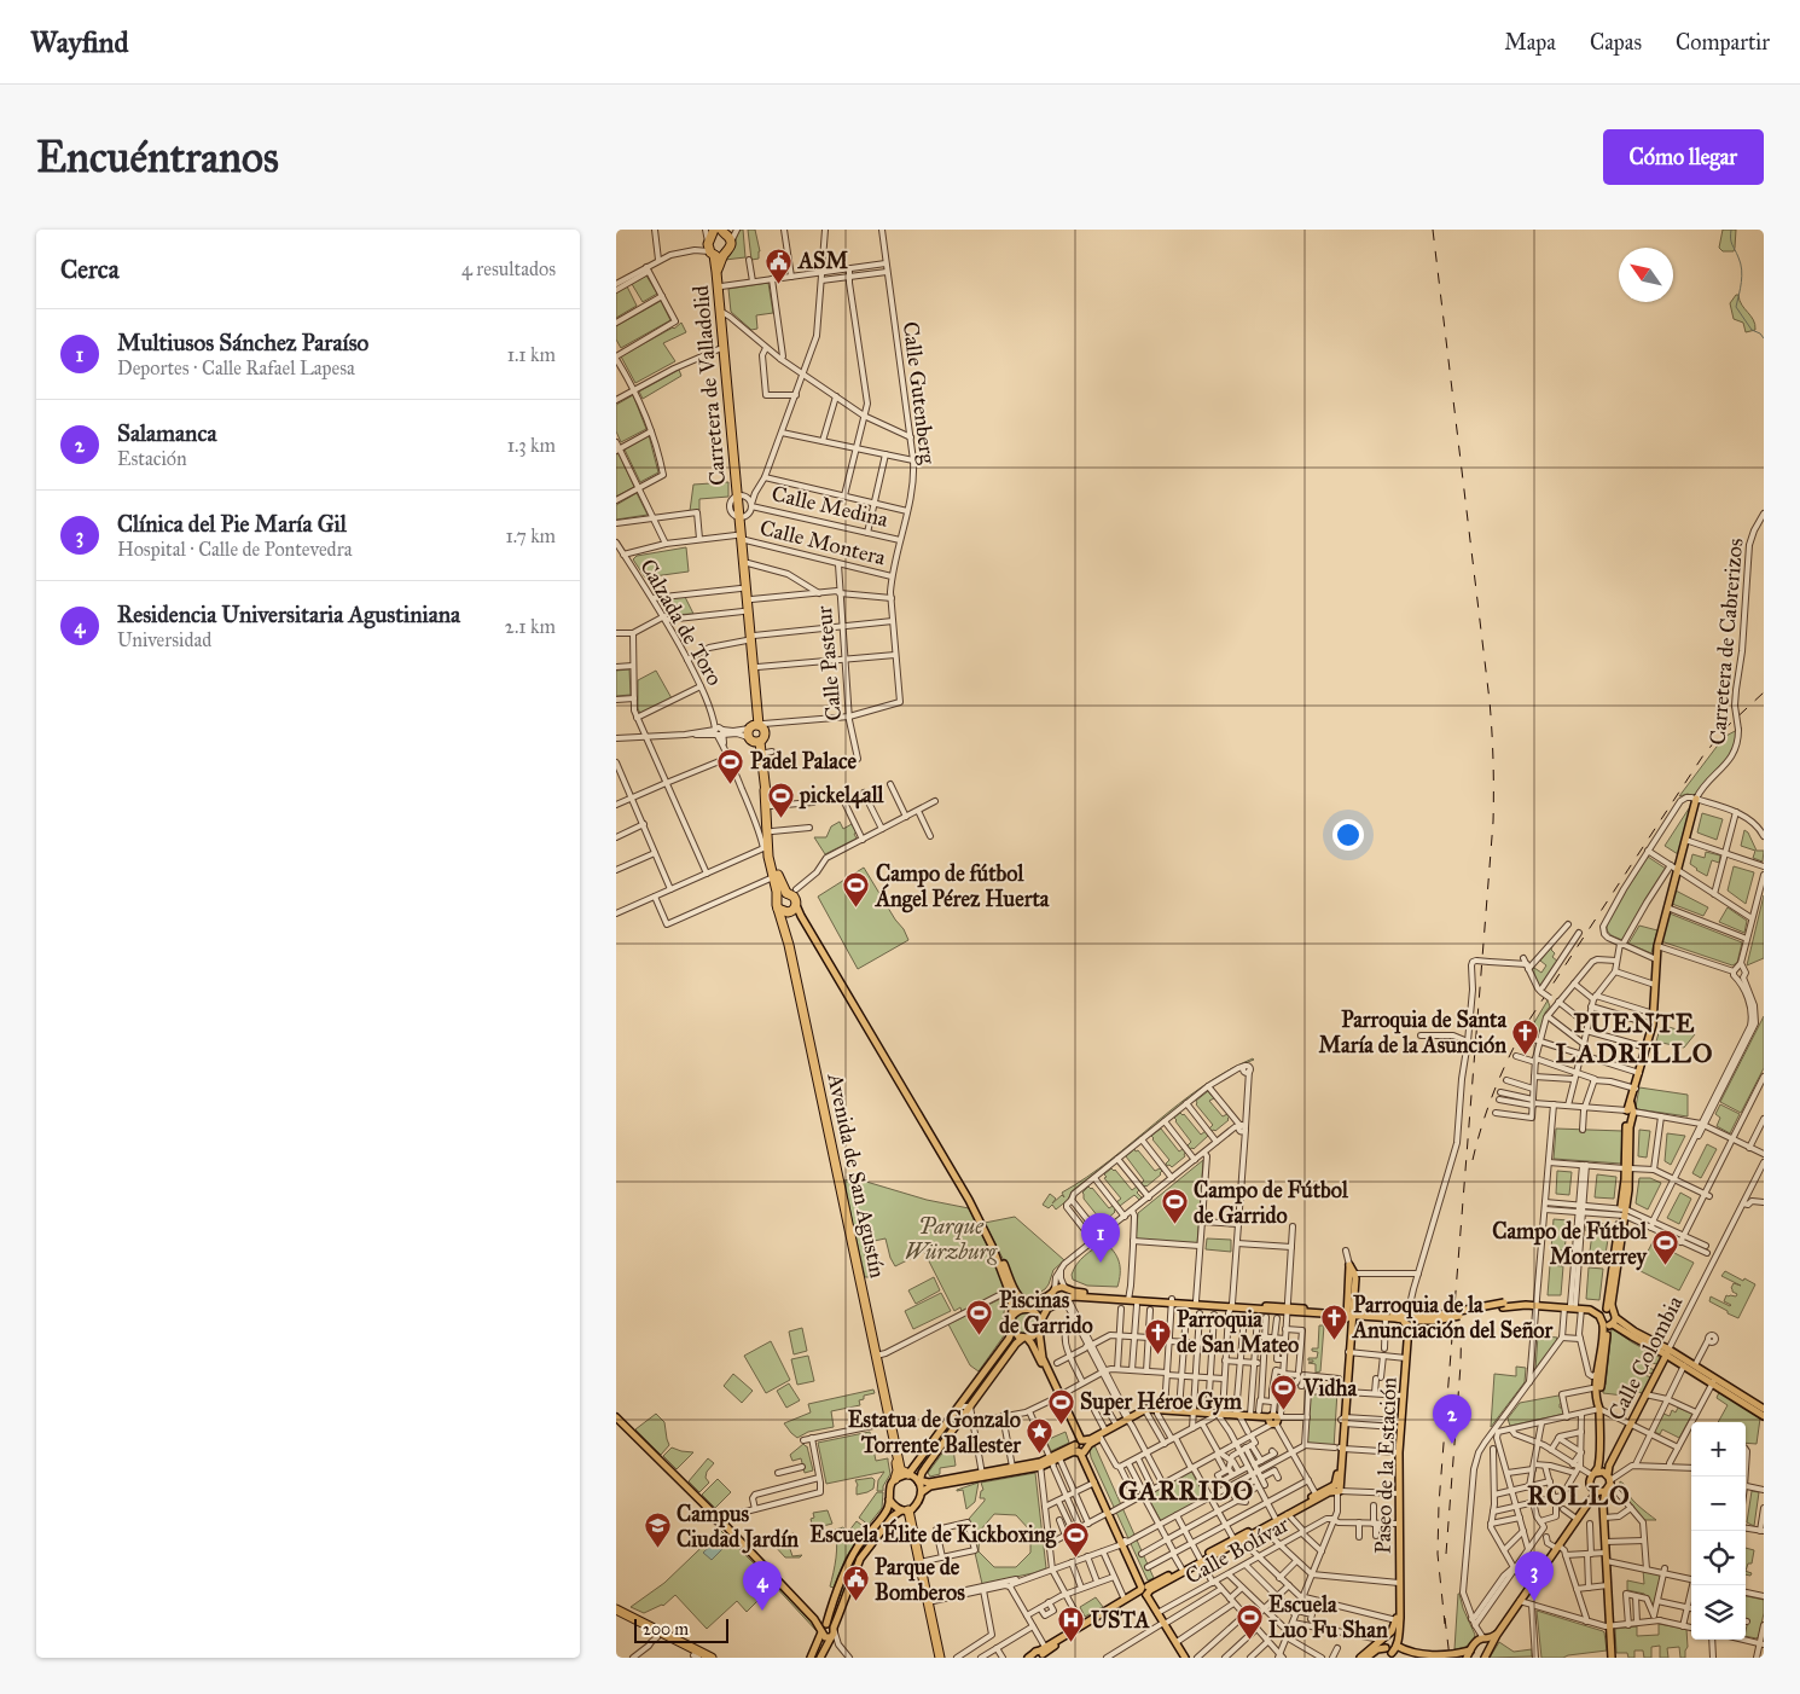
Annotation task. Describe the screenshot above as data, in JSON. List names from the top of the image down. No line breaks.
{"streets":{"highway":["Carretera de Valladolid","Avenida de San Agustín"],"main road":["Calle Colombia","Paseo de la Estación"],"street":["Calle Gutenberg","Calle Medina","Calle Montera","Calzada de Toro","Carretera de Cabrerizos","Calle Pasteur","Calle Bolívar"]},"crossings":[["Carretera de Valladolid","Calle Medina"],["Carretera de Valladolid","Calzada de Toro"],["Carretera de Valladolid","Avenida de San Agustín"],["Calle Gutenberg","Calle Medina"],["Calle Gutenberg","Calle Montera"],["Calle Gutenberg","Calle Pasteur"],["Calle Montera","Calle Pasteur"]],"districts":["PUENTE LADRILLO","GARRIDO","ROLLO"],"parks":["Parque Würzburg"],"places":{"public building":["ASM","Parque de Bomberos"],"sports":["Padel Palace","pickel4all","Campo de fútbol Ángel Pérez Huerta","Campo de Fútbol de Garrido","Campo de Fútbol Monterrey","Piscinas de Garrido","Vidha","Super Héroe Gym","Escuela Élite de Kickboxing","Escuela Luo Fu Shan"],"church":["Parroquia de Santa María de la Asunción","Parroquia de la Anunciación del Señor","Parroquia de San Mateo"],"place":["Estatua de Gonzalo Torrente Ballester"],"school or university":["Campus Ciudad Jardín"],"hospital":["USTA"]},"scale_bar":"200 m","north":"top left","page":{"header":"Wayfind","nav":["Mapa","Capas","Compartir"],"buttons":"Cómo llegar","title":"Encuéntranos","heading":["Cerca","4 resultados"],"list":[{"mark":"1","name":"Multiusos Sánchez Paraíso","note":"Deportes · Calle Rafael Lapesa","value":"1.1 km"},{"mark":"2","name":"Salamanca","note":"Estación","value":"1.3 km"},{"mark":"3","name":"Clínica del Pie María Gil","note":"Hospital · Calle de Pontevedra","value":"1.7 km"},{"mark":"4","name":"Residencia Universitaria Agustiniana","note":"Universidad","value":"2.1 km"}],"pins":["1","2","3","4"],"map_buttons":["+","−"],"scale":"200 m"}}
